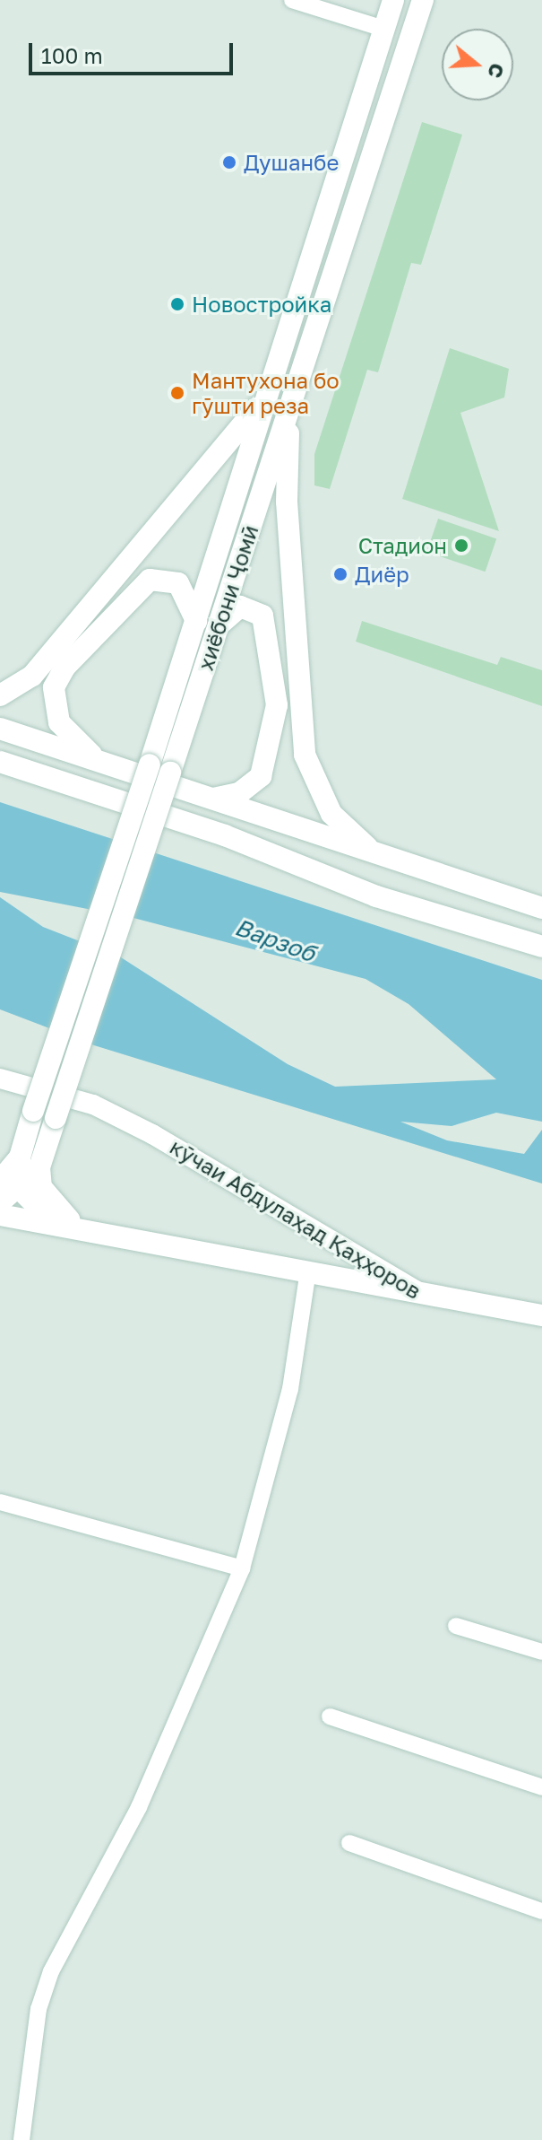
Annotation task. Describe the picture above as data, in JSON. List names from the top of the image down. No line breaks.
{"streets":{"main road":["хиёбони Ҷомӣ","кӯчаи Абдулаҳад Қаҳҳоров"]},"water":["Варзоб"],"places":["Душанбе","Новостройка","Мантухона бо гӯшти реза","Стадион","Диёр"],"scale_bar":"100 m","north":"right"}
